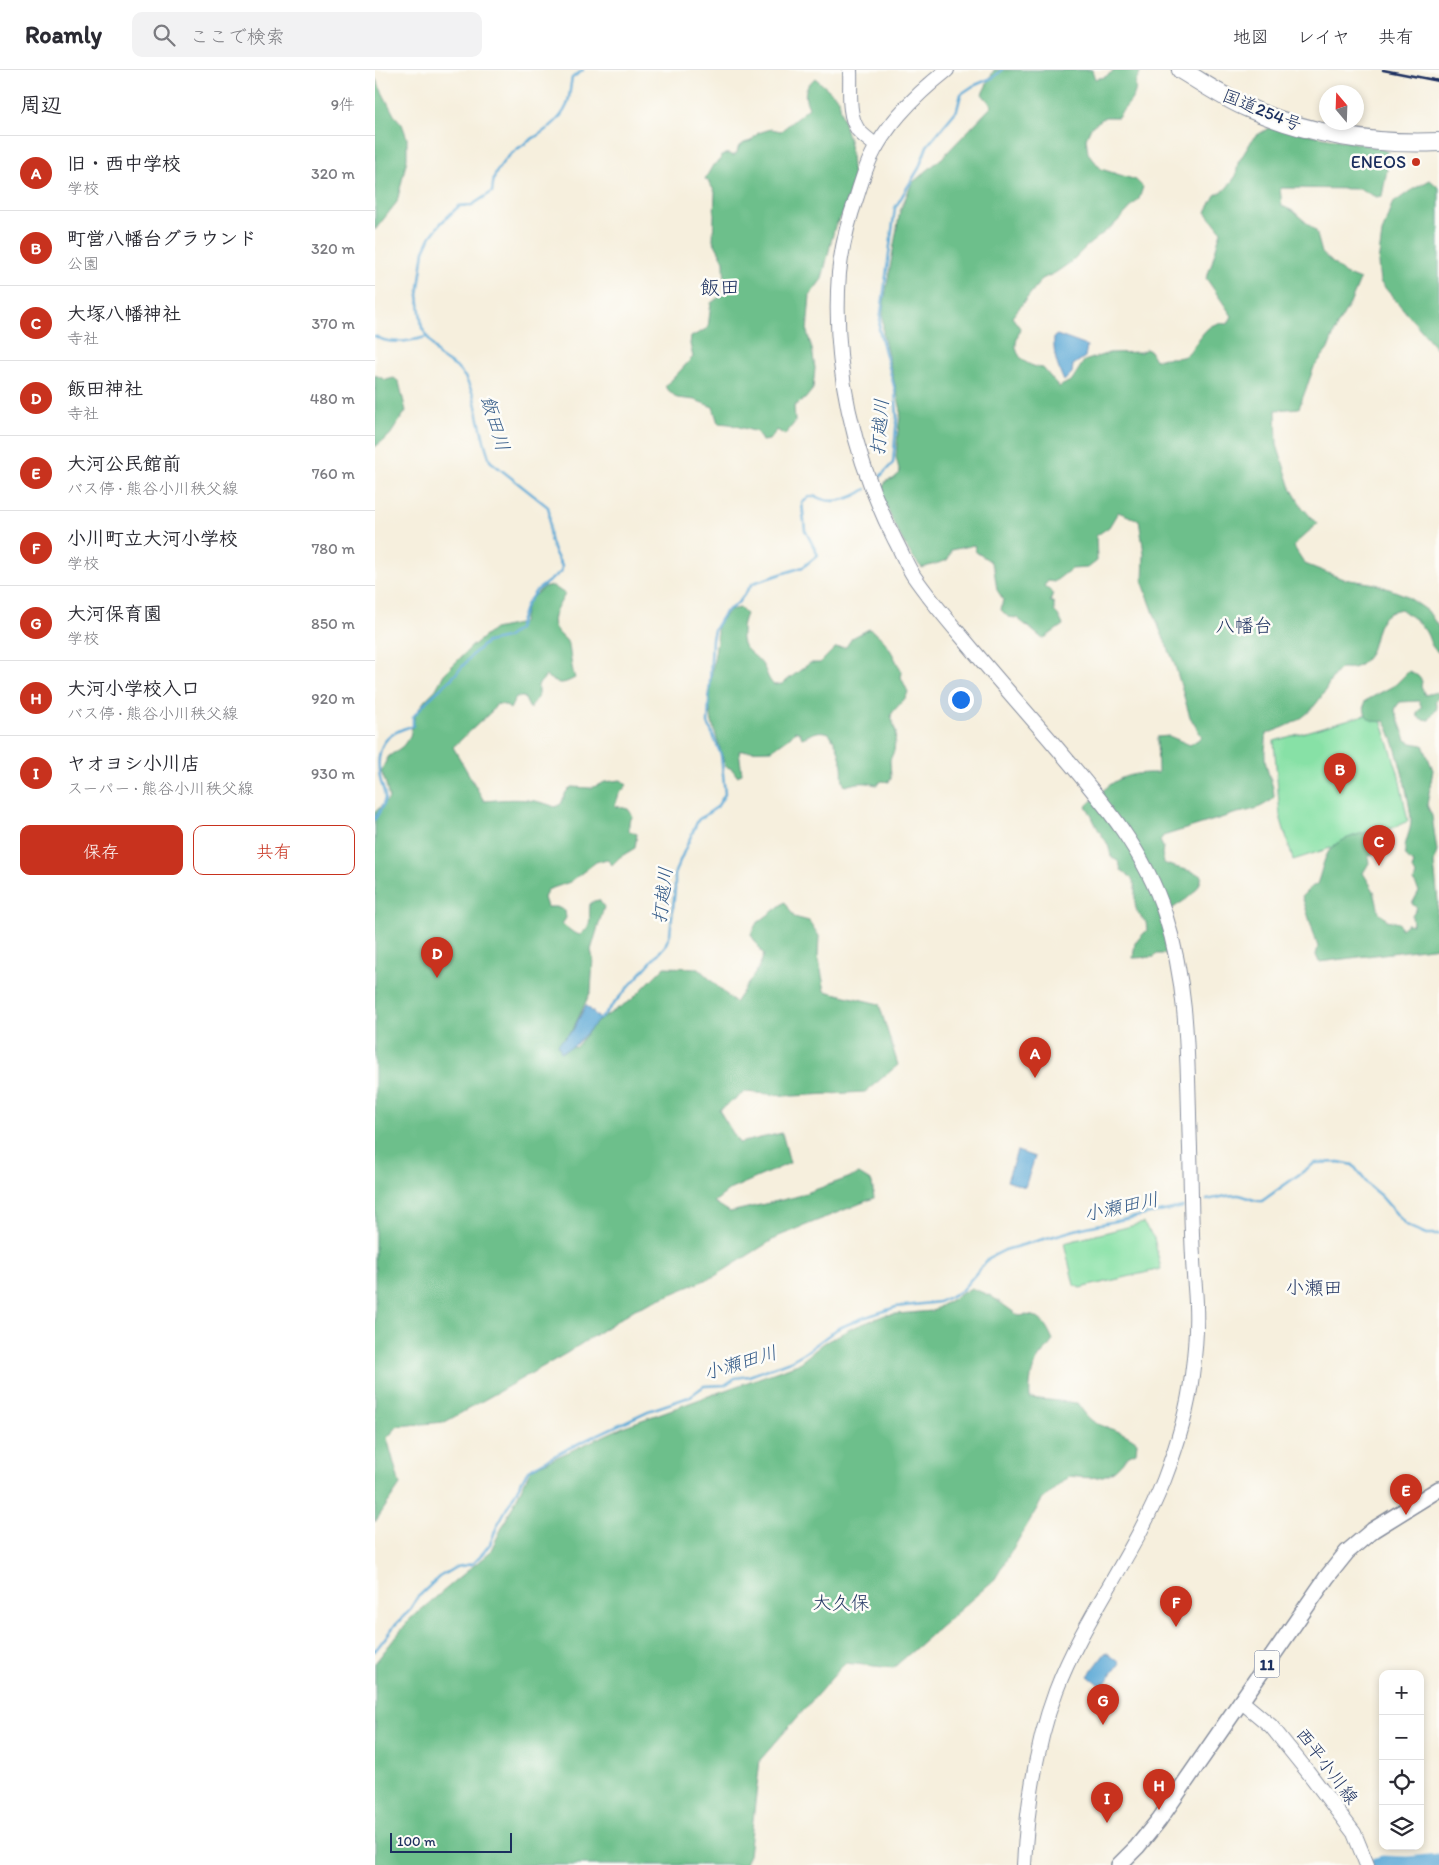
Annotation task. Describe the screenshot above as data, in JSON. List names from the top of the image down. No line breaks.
{"streets":{"highway":["国道254号"],"main road":["11"],"street":["西平小川線"]},"crossings":[["11","西平小川線"]],"districts":["飯田","八幡台","小瀬田","大久保"],"water":["飯田川","打越川","小瀬田川"],"places":["ENEOS"],"scale_bar":"100 m","north":"top","page":{"header":"Roamly","search":"ここで検索","nav":["地図","レイヤ","共有"],"heading":["周辺","9件"],"list":[{"mark":"A","name":"旧・西中学校","note":"学校","value":"320 m"},{"mark":"B","name":"町営八幡台グラウンド","note":"公園","value":"320 m"},{"mark":"C","name":"大塚八幡神社","note":"寺社","value":"370 m"},{"mark":"D","name":"飯田神社","note":"寺社","value":"480 m"},{"mark":"E","name":"大河公民館前","note":"バス停 · 熊谷小川秩父線","value":"760 m"},{"mark":"F","name":"小川町立大河小学校","note":"学校","value":"780 m"},{"mark":"G","name":"大河保育園","note":"学校","value":"850 m"},{"mark":"H","name":"大河小学校入口","note":"バス停 · 熊谷小川秩父線","value":"920 m"},{"mark":"I","name":"ヤオヨシ小川店","note":"スーパー · 熊谷小川秩父線","value":"930 m"}],"pins":["B","C","D","A","E","F","G","H","I"],"buttons":["保存","共有"],"map_buttons":["+","−"],"scale":"100 m"}}
